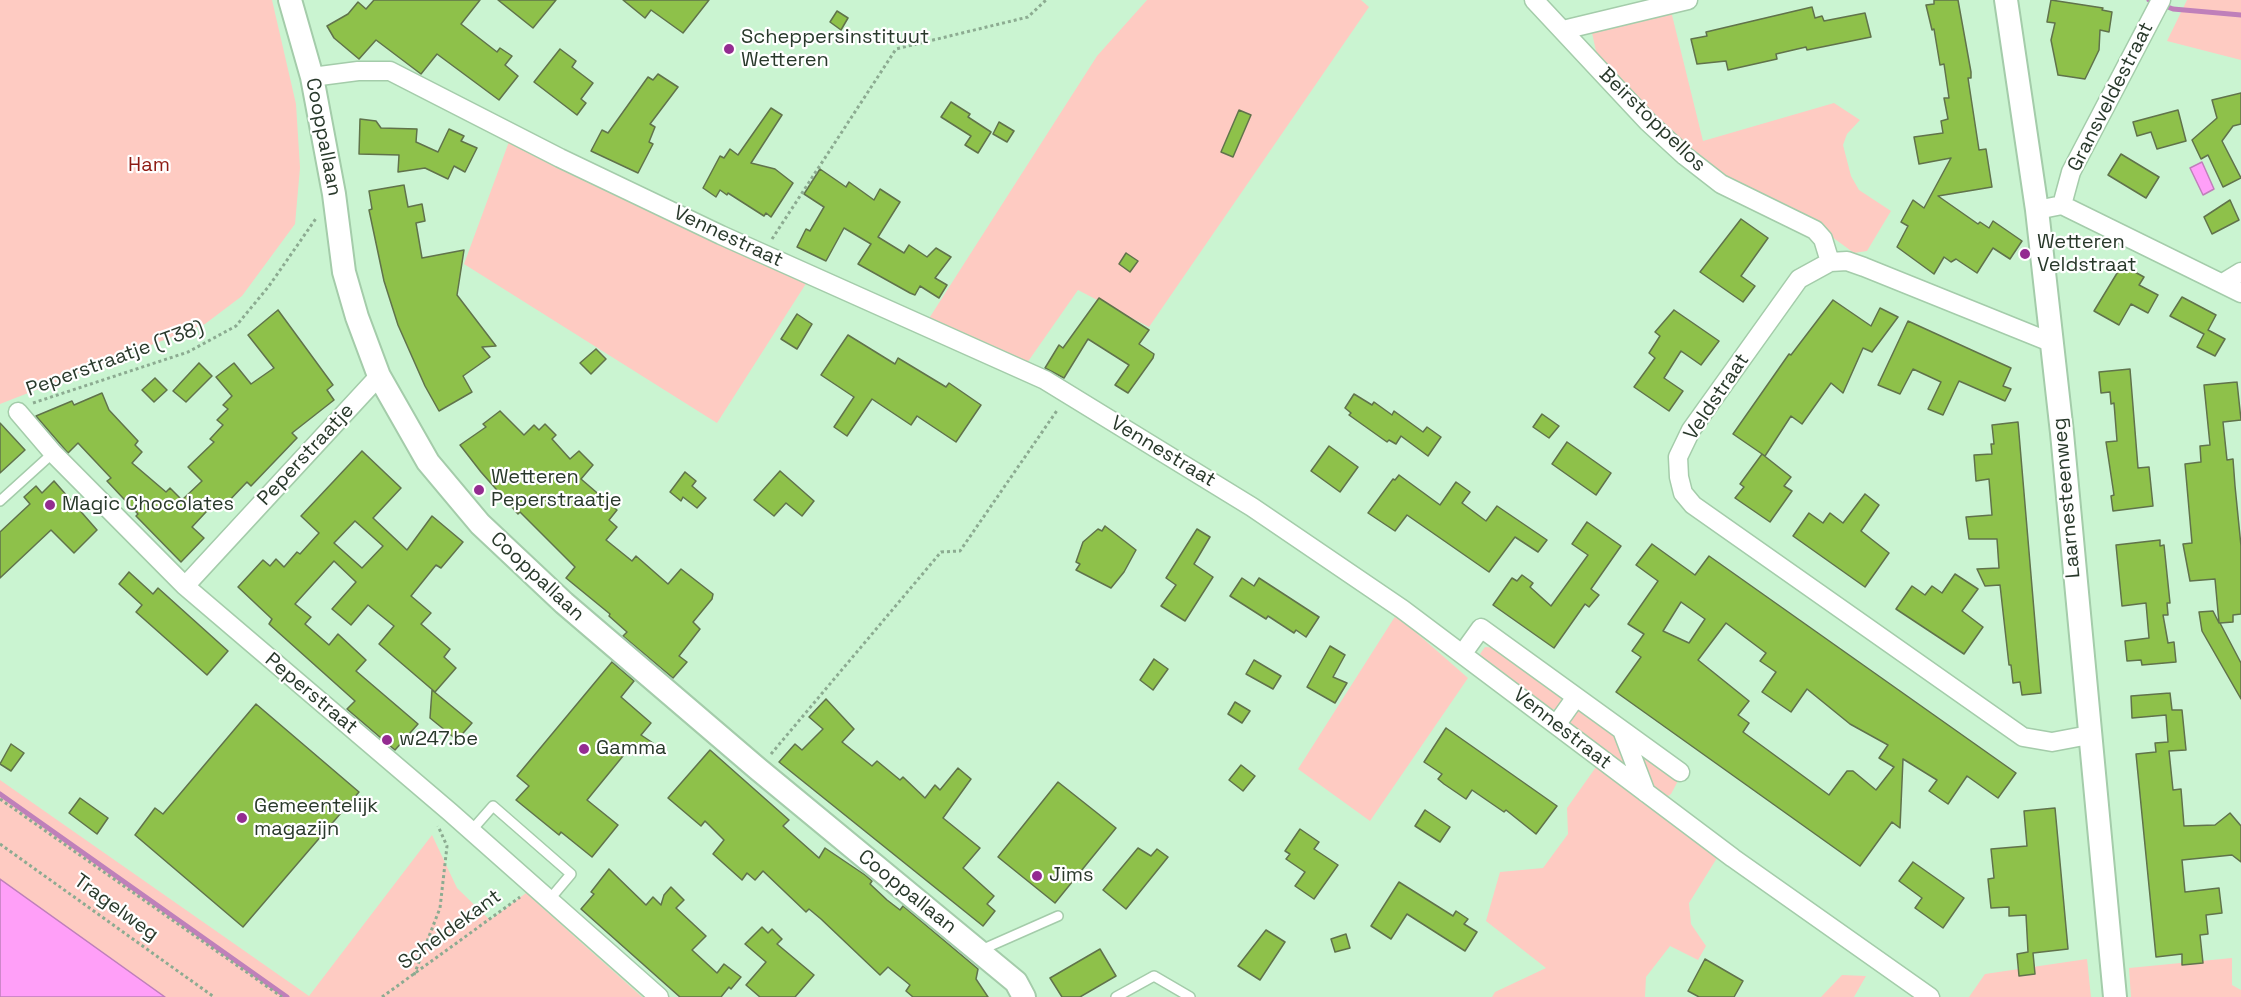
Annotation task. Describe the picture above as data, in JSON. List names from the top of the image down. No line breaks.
{"streets":{"street":["Gransveldestraat","Beirstoppellos","Cooppallaan","Vennestraat","Veldstraat","Peperstraatje","Laarnesteenweg","Peperstraat"],"path":["Peperstraatje (T38)","Tragelweg","Scheldekant"]},"crossings":[["Beirstoppellos","Veldstraat"],["Cooppallaan","Vennestraat"],["Cooppallaan","Peperstraatje (T38)"],["Cooppallaan","Peperstraatje"],["Peperstraatje (T38)","Peperstraat"],["Veldstraat","Laarnesteenweg"],["Peperstraatje","Peperstraat"],["Peperstraat","Scheldekant"]],"parks":["Ham"],"places":["Scheppersinstituut Wetteren","Wetteren Veldstraat","Wetteren Peperstraatje","Magic Chocolates","w247.be","Gamma","Gemeentelijk magazijn","Jims"]}
